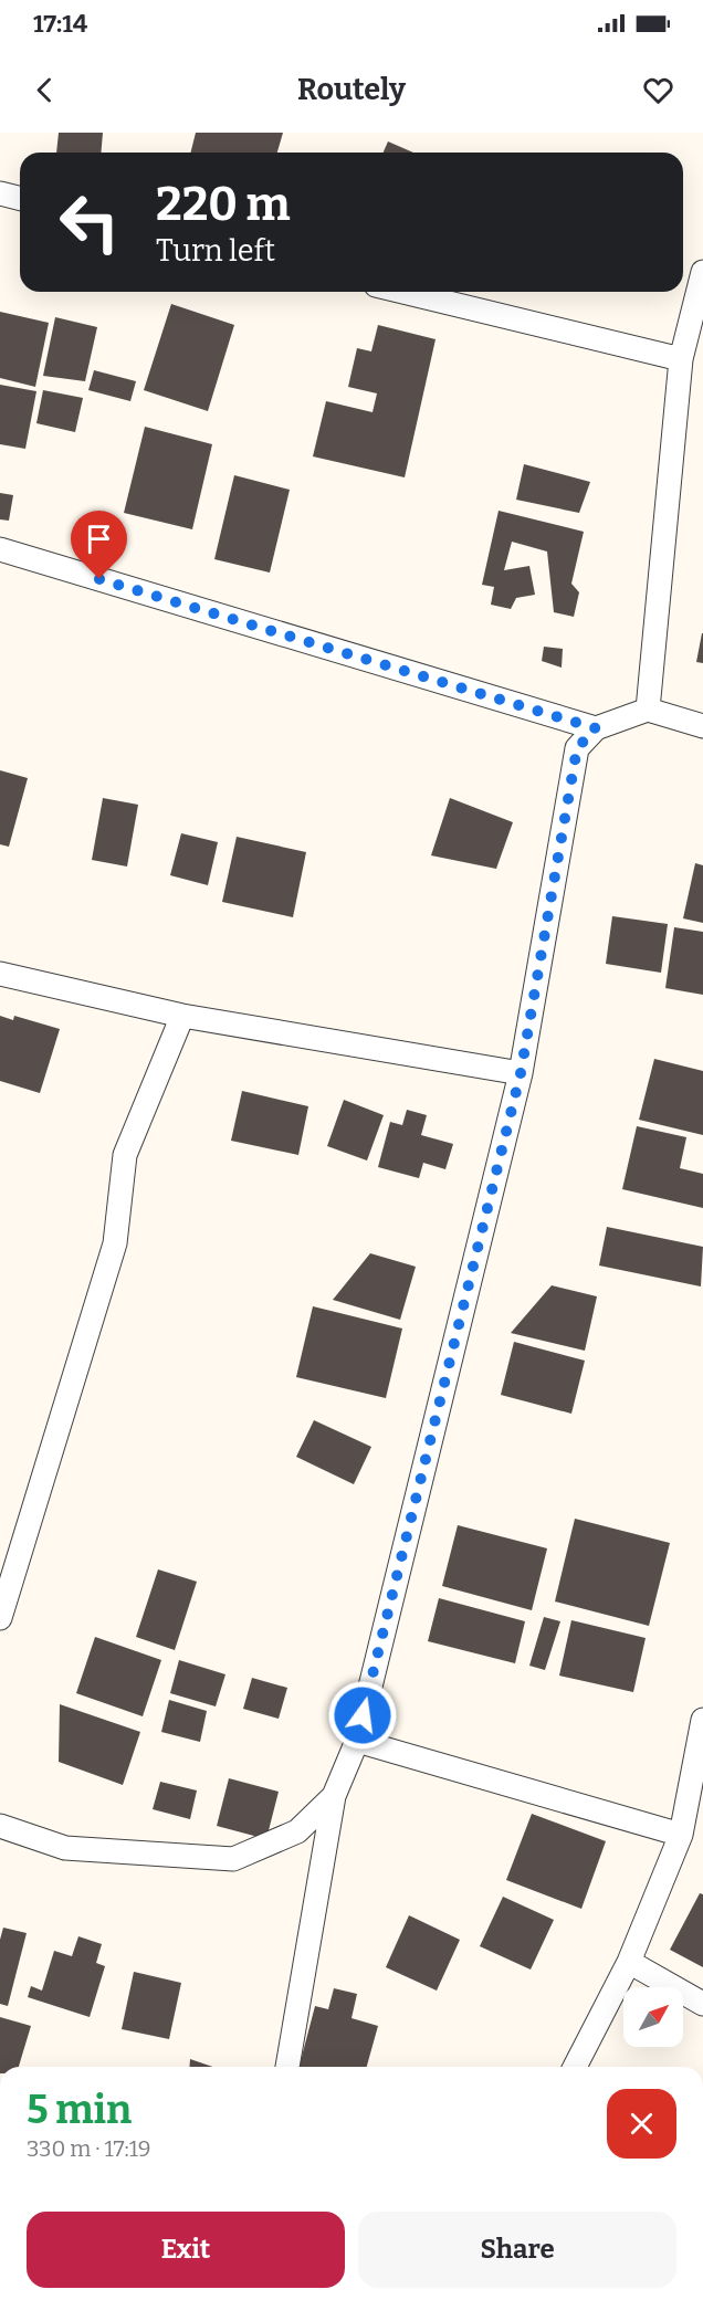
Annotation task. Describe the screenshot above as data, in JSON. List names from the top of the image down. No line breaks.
{"north":"top right","page":{"status":"17:14","header":"Routely","turn":["220 m","Turn left"],"heading":["5 min","330 m · 17:19"],"buttons":["Exit","Share"]}}
